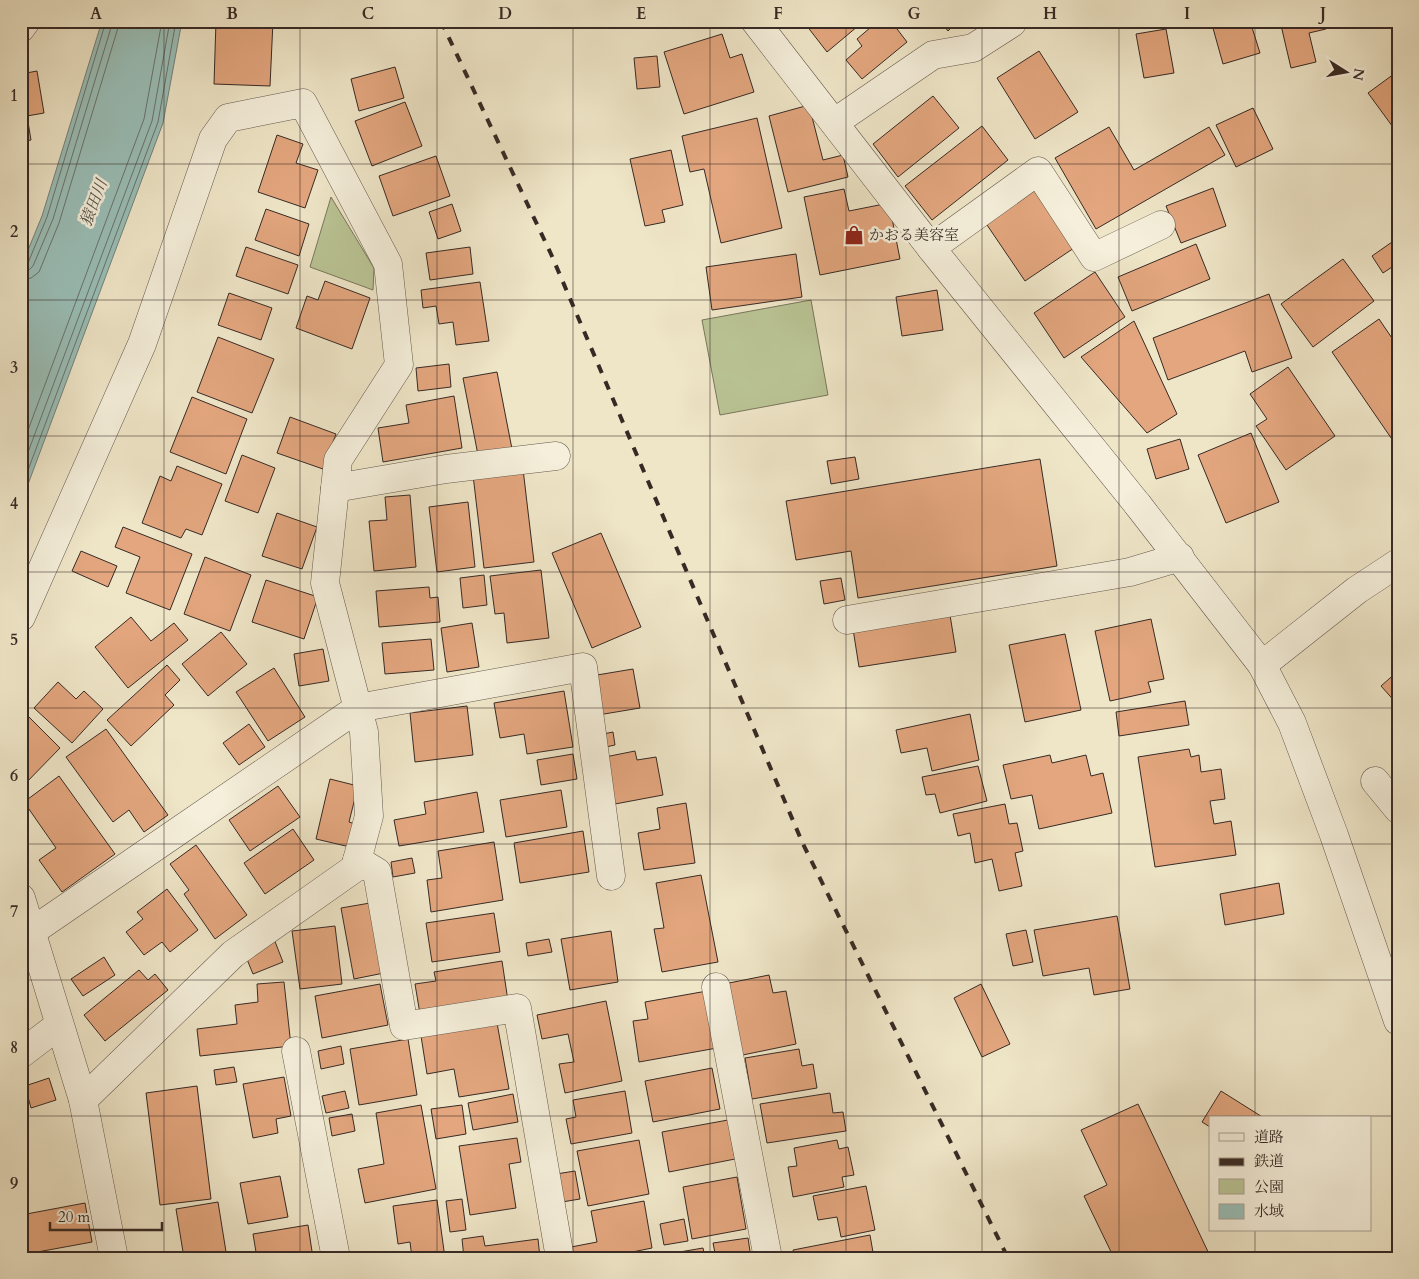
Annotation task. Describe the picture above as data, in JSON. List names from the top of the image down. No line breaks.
{"water":["猿田川"],"places":{"shop":["かおる美容室"]},"legend":["道路","鉄道","公園","水域"],"scale_bar":"20 m","north":"right","grid":{"columns":["A","B","C","D","E","F","G","H","I","J"],"rows":["1","2","3","4","5","6","7","8","9"]}}
